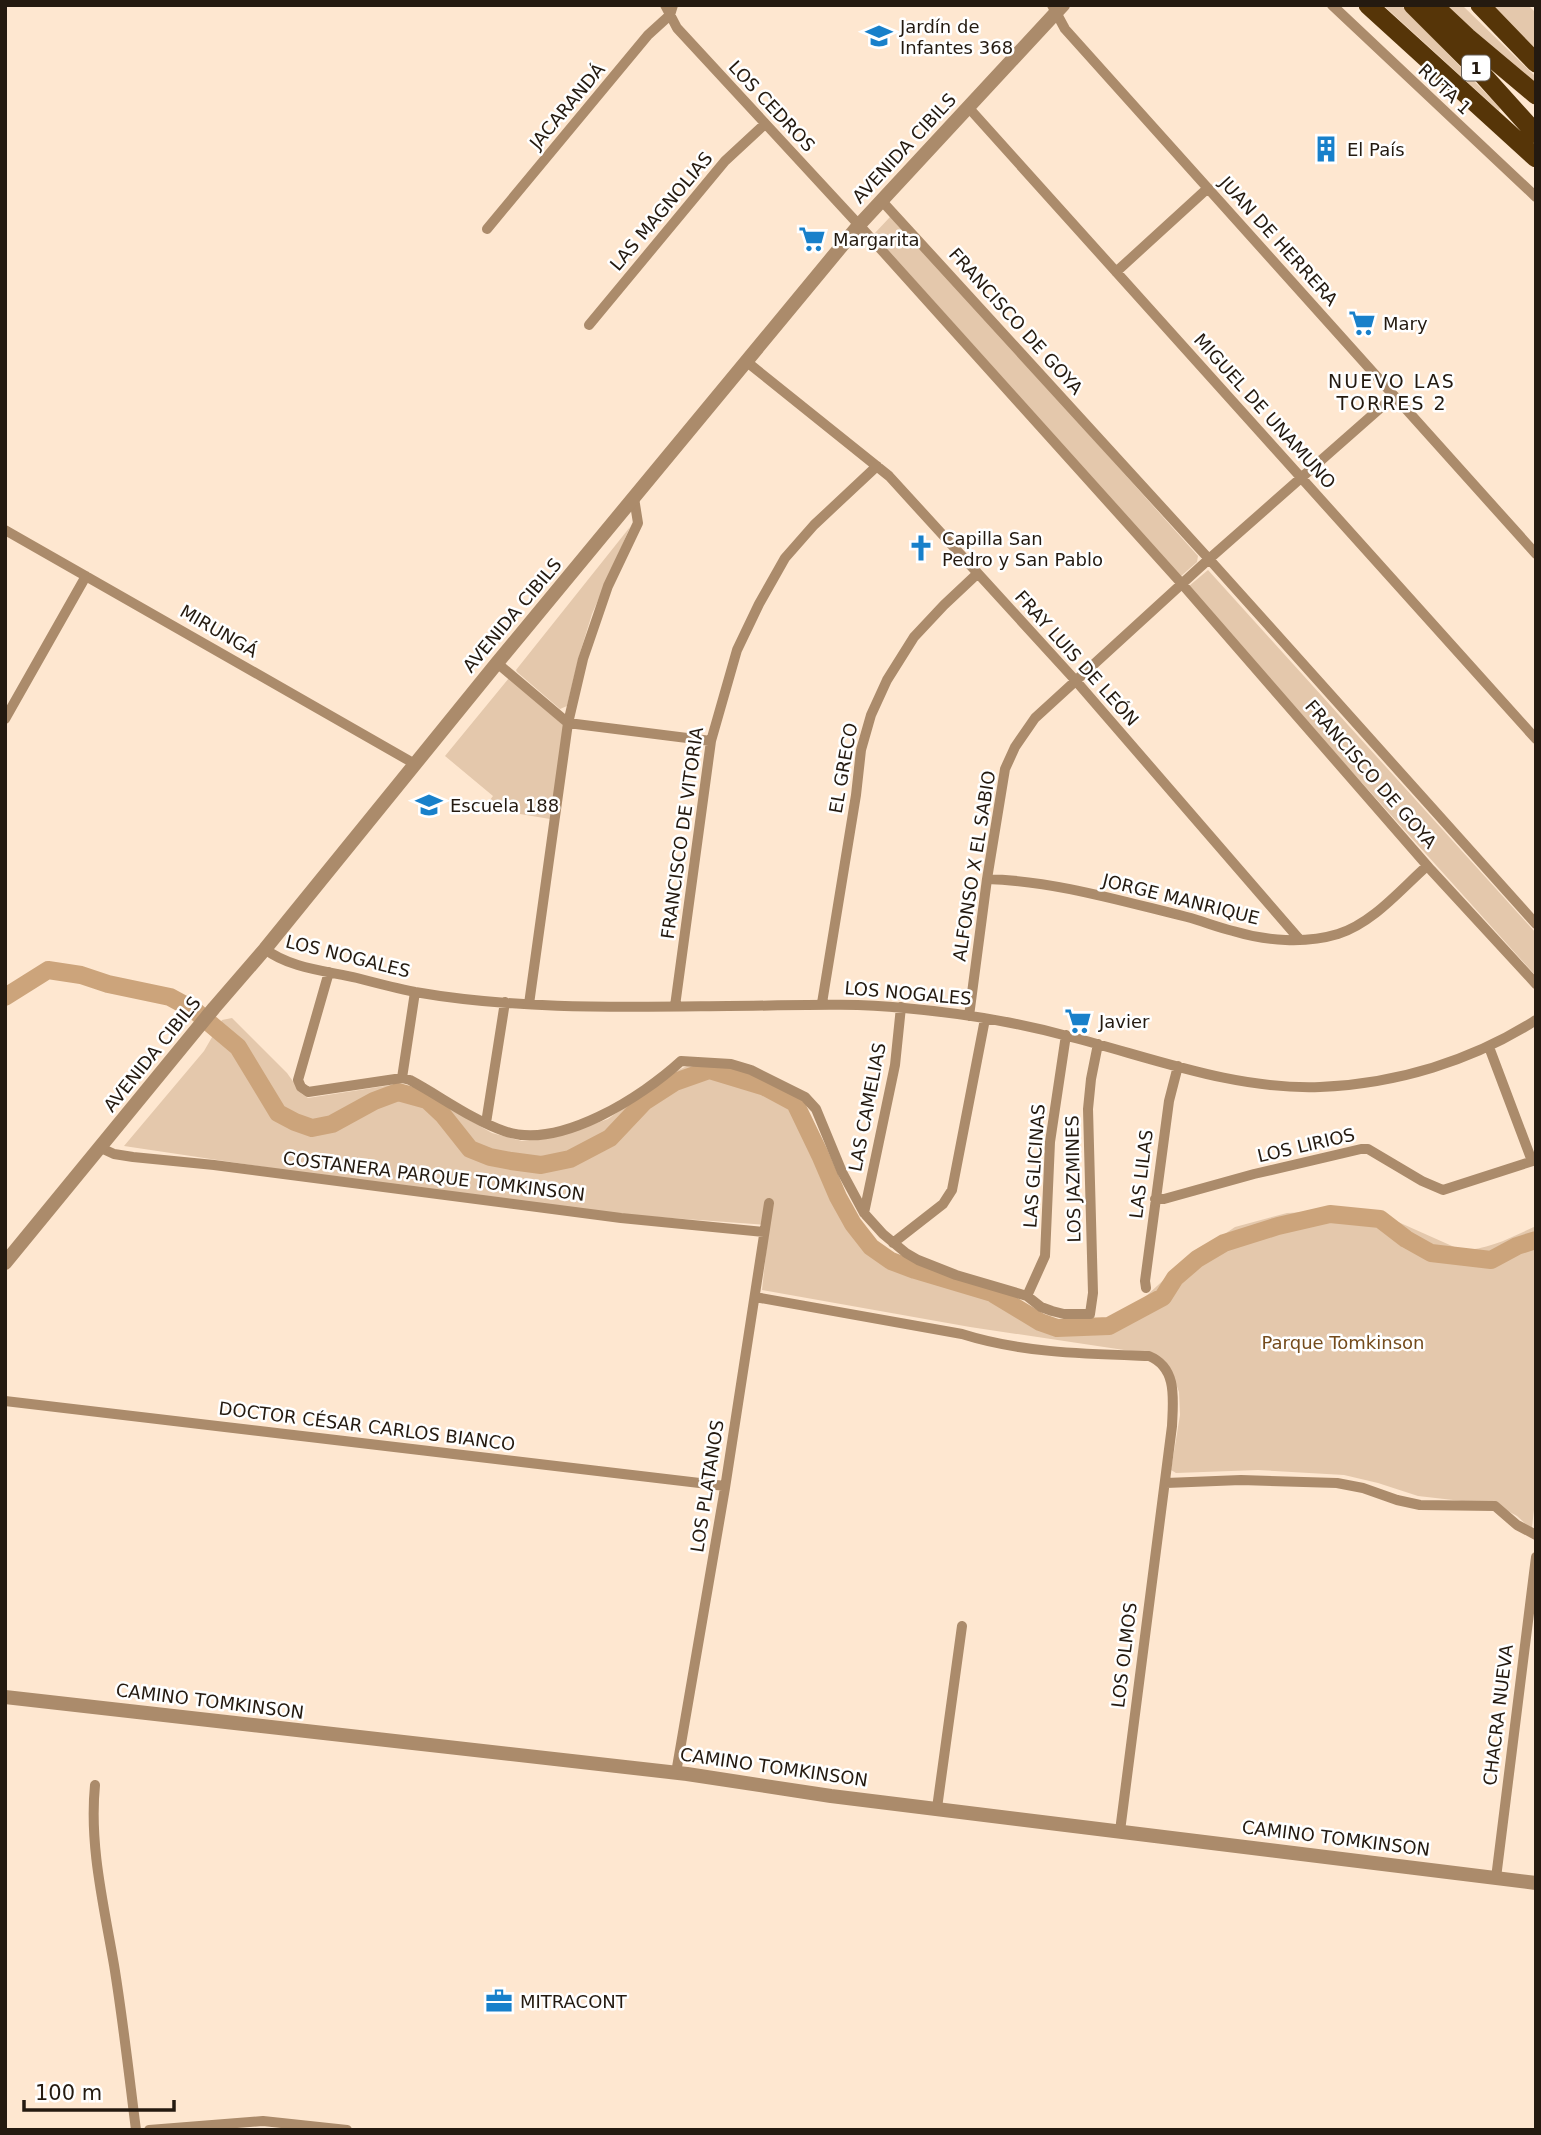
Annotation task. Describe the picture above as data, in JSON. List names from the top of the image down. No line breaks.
{"streets":{"highway":["1"],"street":["RUTA 1","JACARANDÁ","LOS CEDROS","AVENIDA CIBILS","LAS MAGNOLIAS","JUAN DE HERRERA","FRANCISCO DE GOYA","MIGUEL DE UNAMUNO","MIRUNGÁ","FRAY LUIS DE LEÓN","EL GRECO","FRANCISCO DE VITORIA","ALFONSO X EL SABIO","JORGE MANRIQUE","LOS NOGALES","LAS CAMELIAS","LOS LIRIOS","LAS GLICINAS","LAS LILAS","COSTANERA PARQUE TOMKINSON","LOS JAZMINES","DOCTOR CÉSAR CARLOS BIANCO","LOS PLATANOS","LOS OLMOS","CAMINO TOMKINSON","CHACRA NUEVA"]},"crossings":[["JACARANDÁ","LOS CEDROS"],["LOS CEDROS","AVENIDA CIBILS"],["LOS CEDROS","LAS MAGNOLIAS"],["LOS CEDROS","FRANCISCO DE GOYA"],["AVENIDA CIBILS","JUAN DE HERRERA"],["AVENIDA CIBILS","FRANCISCO DE GOYA"],["AVENIDA CIBILS","MIGUEL DE UNAMUNO"],["AVENIDA CIBILS","MIRUNGÁ"],["AVENIDA CIBILS","FRAY LUIS DE LEÓN"],["AVENIDA CIBILS","LOS NOGALES"],["AVENIDA CIBILS","COSTANERA PARQUE TOMKINSON"],["FRANCISCO DE GOYA","ALFONSO X EL SABIO"],["FRANCISCO DE GOYA","JORGE MANRIQUE"],["FRAY LUIS DE LEÓN","EL GRECO"],["FRAY LUIS DE LEÓN","FRANCISCO DE VITORIA"],["FRAY LUIS DE LEÓN","ALFONSO X EL SABIO"],["FRAY LUIS DE LEÓN","JORGE MANRIQUE"],["EL GRECO","LOS NOGALES"],["FRANCISCO DE VITORIA","LOS NOGALES"],["ALFONSO X EL SABIO","JORGE MANRIQUE"],["ALFONSO X EL SABIO","LOS NOGALES"],["LOS NOGALES","LAS CAMELIAS"],["LOS NOGALES","LAS GLICINAS"],["LOS NOGALES","LAS LILAS"],["LOS NOGALES","LOS JAZMINES"],["LOS LIRIOS","LAS LILAS"],["LAS GLICINAS","LOS JAZMINES"],["COSTANERA PARQUE TOMKINSON","LOS PLATANOS"],["DOCTOR CÉSAR CARLOS BIANCO","LOS PLATANOS"],["LOS PLATANOS","CAMINO TOMKINSON"],["LOS OLMOS","CAMINO TOMKINSON"],["CAMINO TOMKINSON","CHACRA NUEVA"]],"districts":["NUEVO LAS TORRES 2"],"parks":["Parque Tomkinson"],"places":{"school or university":["Jardín de Infantes 368","Escuela 188"],"building":["El País"],"supermarket":["Margarita","Mary","Javier"],"church":["Capilla San Pedro y San Pablo"],"office":["MITRACONT"]},"scale_bar":"100 m"}
